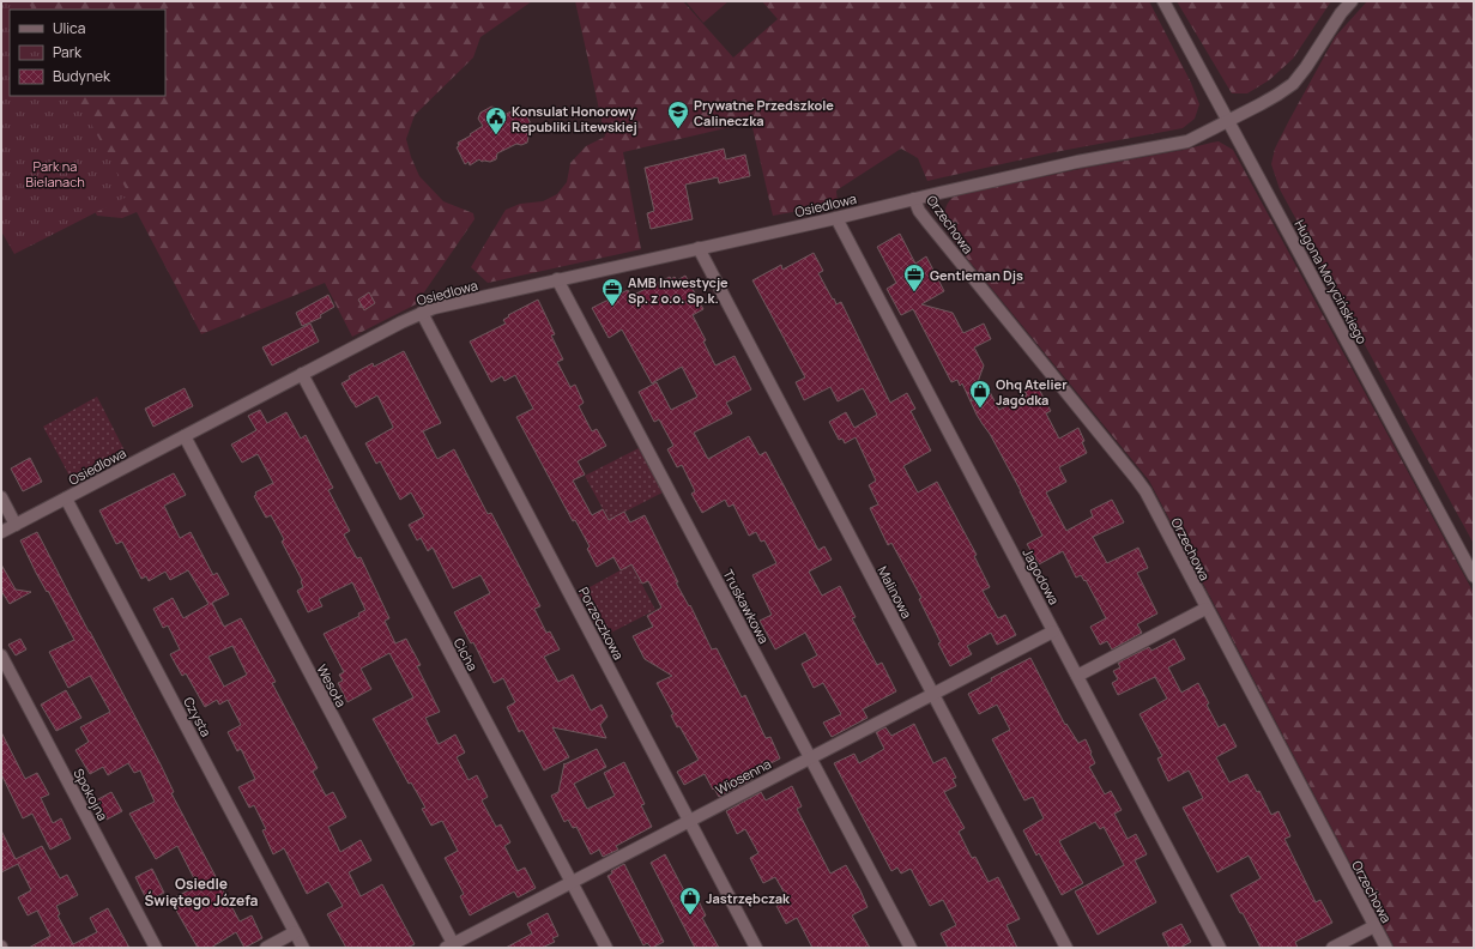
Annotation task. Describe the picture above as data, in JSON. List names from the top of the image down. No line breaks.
{"streets":{"street":["Osiedlowa","Orzechowa","Hugona Morycińskiego","Jagodowa","Malinowa","Truskawkowa","Porzeczkowa","Cicha","Wesoła","Czysta","Wiosenna","Spokojna"]},"crossings":[["Osiedlowa","Orzechowa"],["Osiedlowa","Hugona Morycińskiego"],["Osiedlowa","Jagodowa"],["Osiedlowa","Malinowa"],["Osiedlowa","Truskawkowa"],["Osiedlowa","Porzeczkowa"],["Osiedlowa","Cicha"],["Osiedlowa","Wesoła"],["Osiedlowa","Czysta"],["Jagodowa","Wiosenna"],["Malinowa","Wiosenna"],["Truskawkowa","Wiosenna"],["Porzeczkowa","Wiosenna"],["Cicha","Wiosenna"],["Wesoła","Wiosenna"]],"districts":["Osiedle Świętego Józefa"],"parks":["Park na Bielanach"],"places":{"school or university":["Prywatne Przedszkole Calineczka"],"public building":["Konsulat Honorowy Republiki Litewskiej"],"office":["Gentleman Djs","AMB Inwestycje Sp. z o.o. Sp.k."],"shop":["Ohq Atelier Jagódka","Jastrzębczak"]},"legend":["Ulica","Park","Budynek"]}
